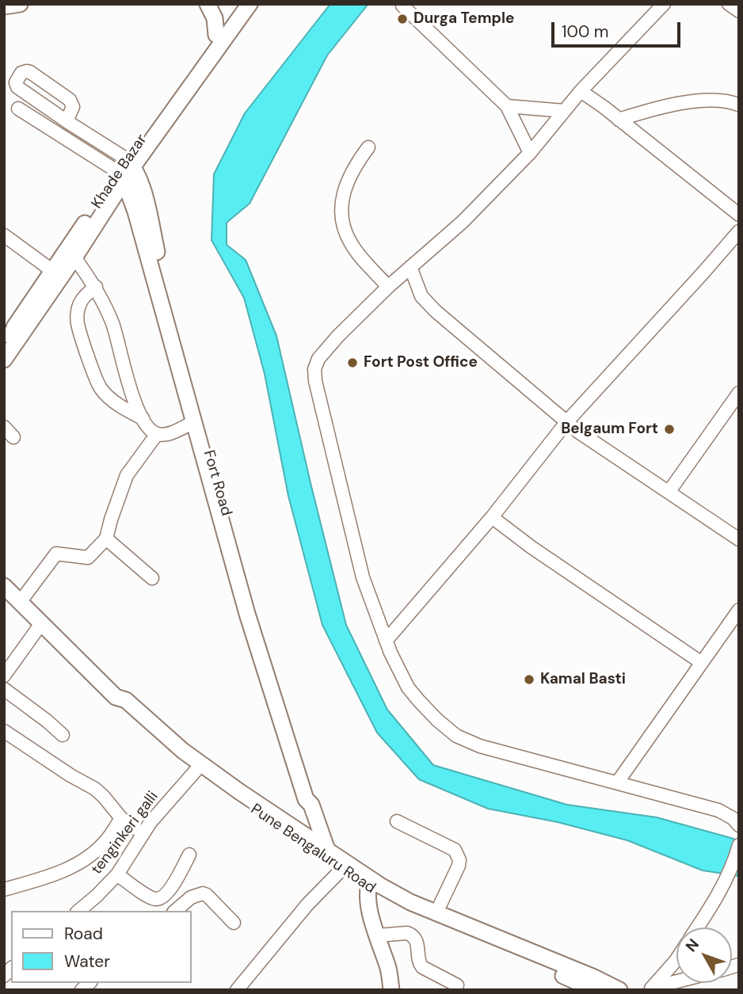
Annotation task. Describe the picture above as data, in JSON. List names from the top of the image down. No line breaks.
{"streets":{"main road":["Khade Bazar","Fort Road","Pune Bengaluru Road"],"street":["tenginkeri galli"]},"crossings":[["Khade Bazar","Fort Road"],["Fort Road","Pune Bengaluru Road"],["tenginkeri galli","Pune Bengaluru Road"]],"places":["Durga Temple","Fort Post Office","Belgaum Fort","Kamal Basti"],"legend":["Road","Water"],"scale_bar":"100 m","north":"top left"}
